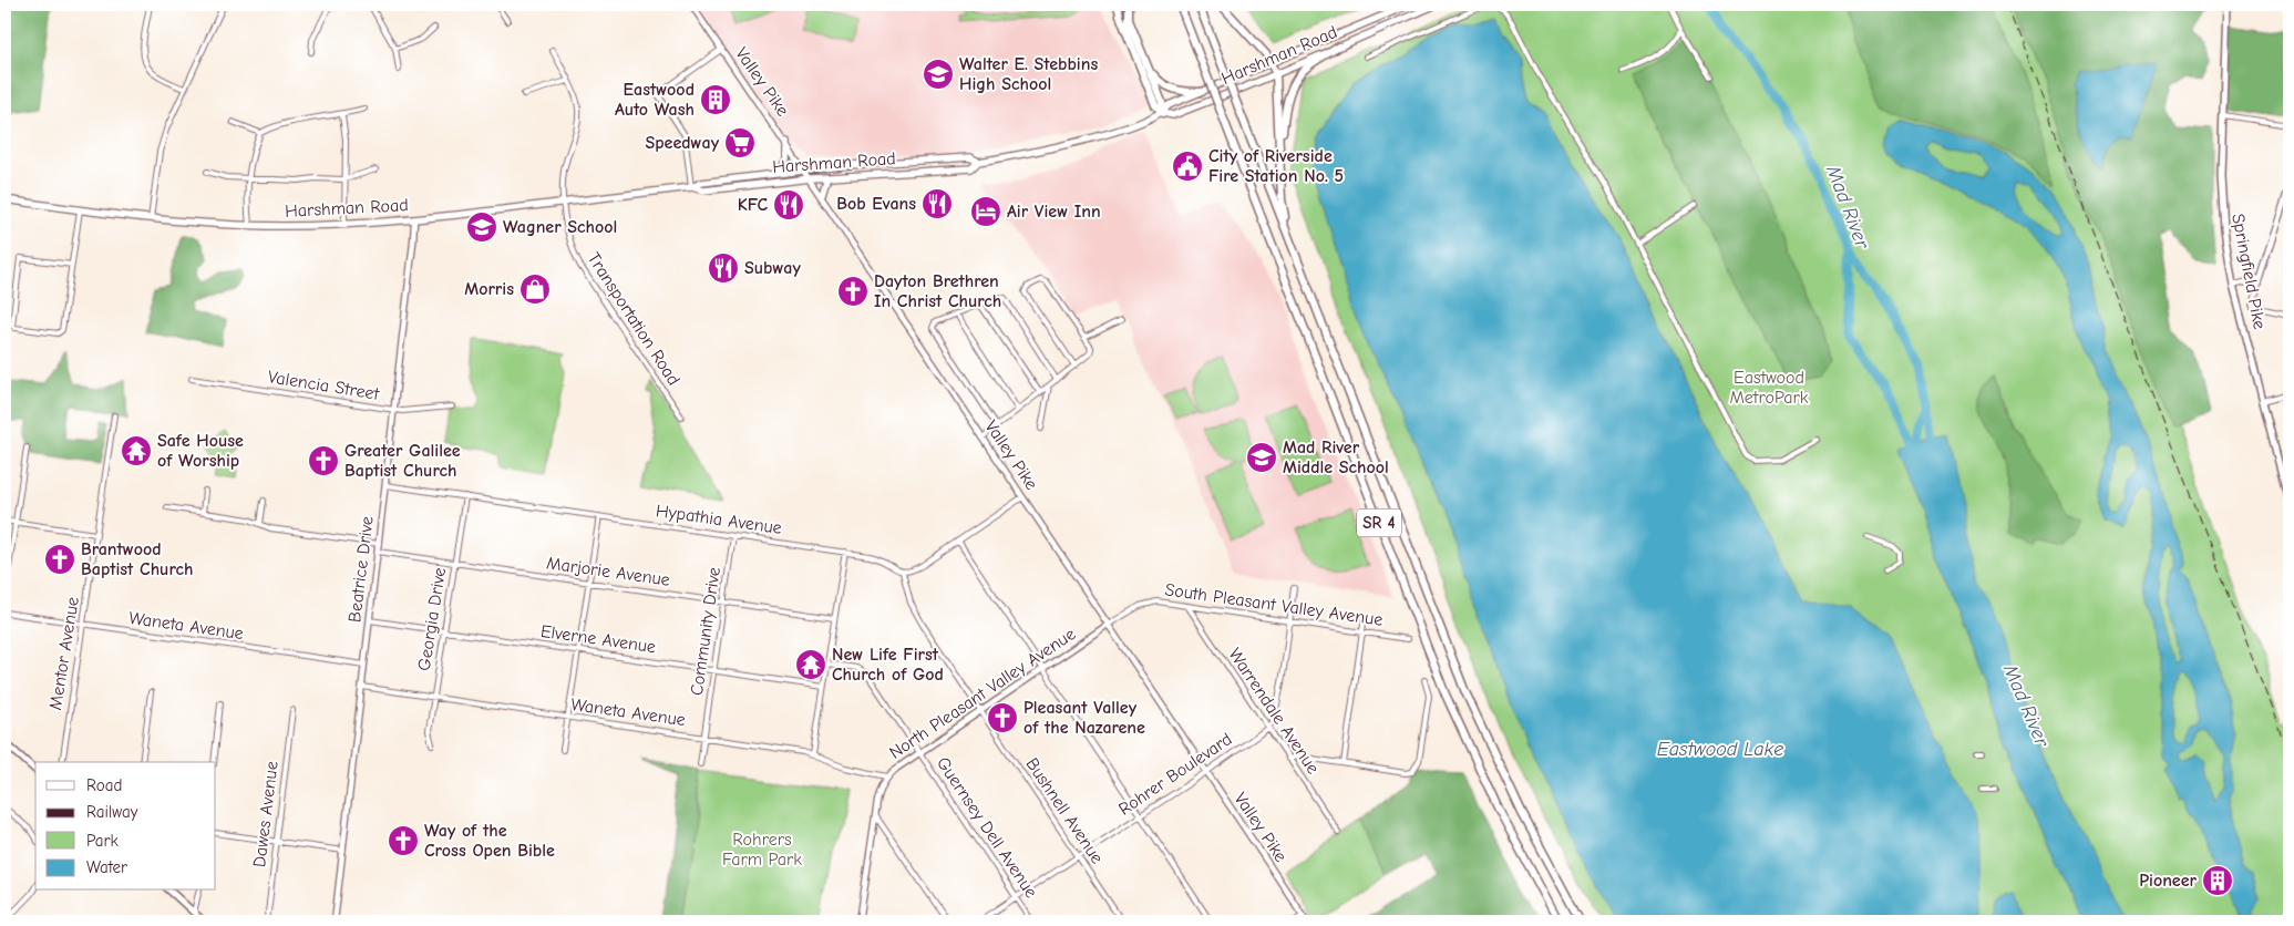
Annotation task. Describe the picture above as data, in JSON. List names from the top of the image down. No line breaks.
{"streets":{"highway":["SR 4"],"main road":["Harshman Road","Springfield Pike"],"street":["Valley Pike","Transportation Road","Valencia Street","Hypathia Avenue","Beatrice Drive","Marjorie Avenue","South Pleasant Valley Avenue","Georgia Drive","Waneta Avenue","Community Drive","Elverne Avenue","Mentor Avenue","North Pleasant Valley Avenue","Warrendale Avenue","Rohrer Boulevard","Bushnell Avenue","Dawes Avenue","Guernsey Dell Avenue"]},"crossings":[["Harshman Road","Valley Pike"],["Harshman Road","Transportation Road"],["Harshman Road","Beatrice Drive"],["Valley Pike","South Pleasant Valley Avenue"],["Valley Pike","North Pleasant Valley Avenue"],["Valley Pike","Rohrer Boulevard"],["Valencia Street","Beatrice Drive"],["Hypathia Avenue","Beatrice Drive"],["Hypathia Avenue","Georgia Drive"],["Hypathia Avenue","Community Drive"],["Hypathia Avenue","Bushnell Avenue"],["Beatrice Drive","Marjorie Avenue"],["Beatrice Drive","Waneta Avenue"],["Beatrice Drive","Elverne Avenue"],["Marjorie Avenue","Georgia Drive"],["Marjorie Avenue","Community Drive"],["South Pleasant Valley Avenue","North Pleasant Valley Avenue"],["South Pleasant Valley Avenue","Warrendale Avenue"],["Georgia Drive","Waneta Avenue"],["Georgia Drive","Elverne Avenue"],["Waneta Avenue","Community Drive"],["Waneta Avenue","Mentor Avenue"],["Waneta Avenue","North Pleasant Valley Avenue"],["Community Drive","Elverne Avenue"],["North Pleasant Valley Avenue","Bushnell Avenue"],["North Pleasant Valley Avenue","Guernsey Dell Avenue"],["Warrendale Avenue","Rohrer Boulevard"],["Rohrer Boulevard","Bushnell Avenue"],["Rohrer Boulevard","Guernsey Dell Avenue"]],"water":["Mad River","Eastwood Lake"],"parks":["Eastwood MetroPark","Rohrers Farm Park"],"places":{"school or university":["Walter E. Stebbins High School","Wagner School","Mad River Middle School"],"building":["Eastwood Auto Wash","Pioneer"],"supermarket":["Speedway"],"public building":["City of Riverside Fire Station No. 5"],"restaurant":["Bob Evans","KFC","Subway"],"hotel":["Air View Inn"],"shop":["Morris"],"church":["Dayton Brethren In Christ Church","Greater Galilee Baptist Church","Brantwood Baptist Church","Pleasant Valley of the Nazarene","Way of the Cross Open Bible"],"temple":["Safe House of Worship","New Life First Church of God"]},"legend":["Road","Railway","Park","Water"]}
